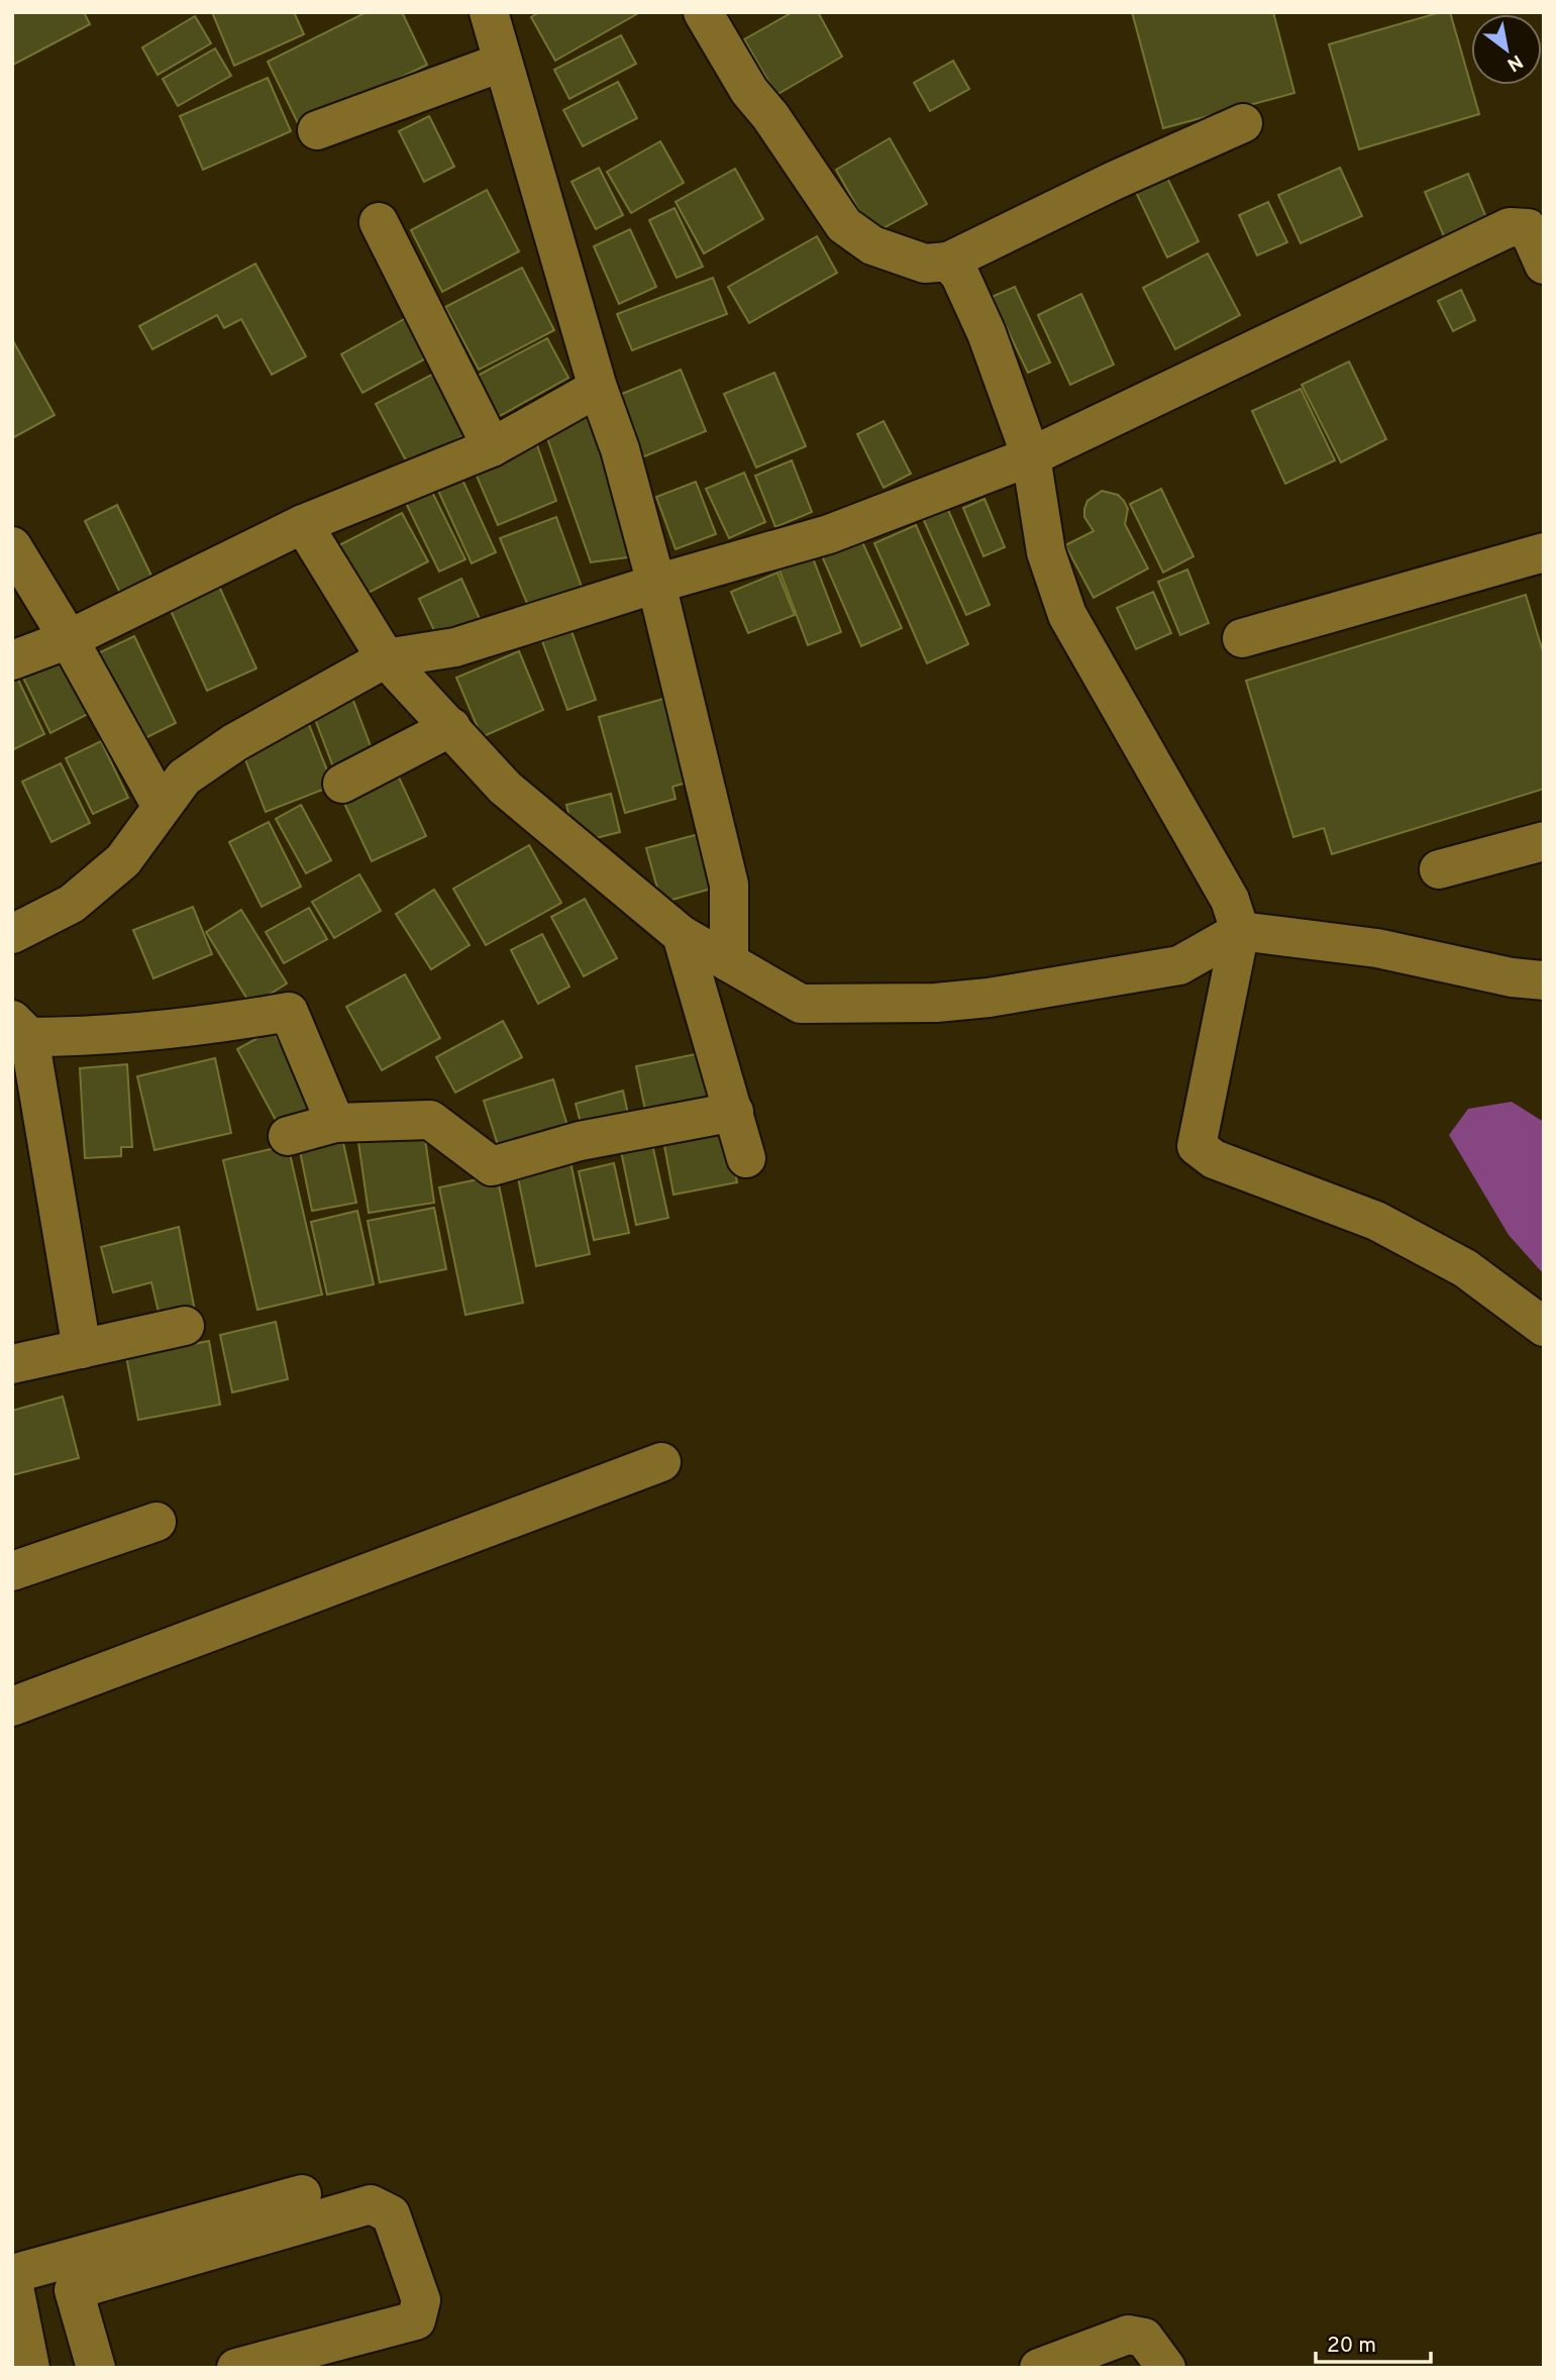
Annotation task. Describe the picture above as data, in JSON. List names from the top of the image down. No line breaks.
{"scale_bar":"20 m","north":"bottom right"}
